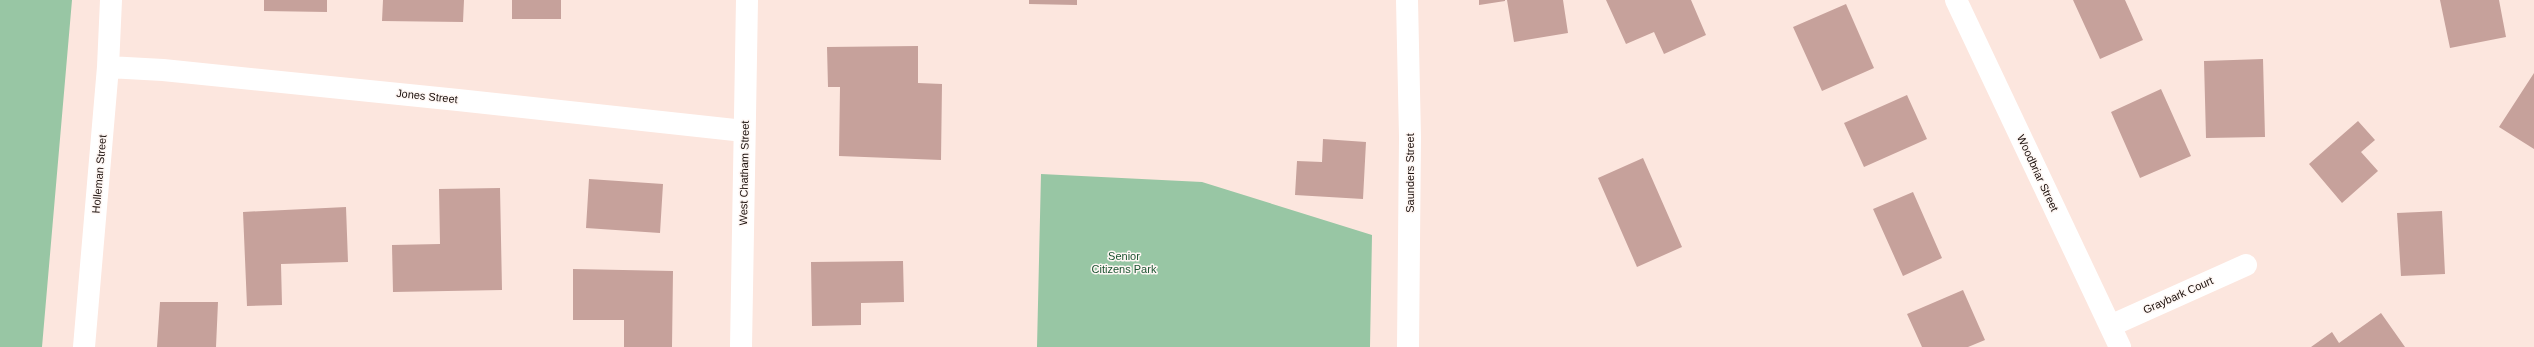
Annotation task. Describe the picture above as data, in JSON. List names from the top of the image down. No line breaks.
{"streets":{"street":["Jones Street","West Chatham Street","Saunders Street","Woodbriar Street","Holleman Street","Graybark Court"]},"crossings":[["Jones Street","West Chatham Street"],["Jones Street","Holleman Street"],["Woodbriar Street","Graybark Court"]],"parks":["Senior Citizens Park"]}
